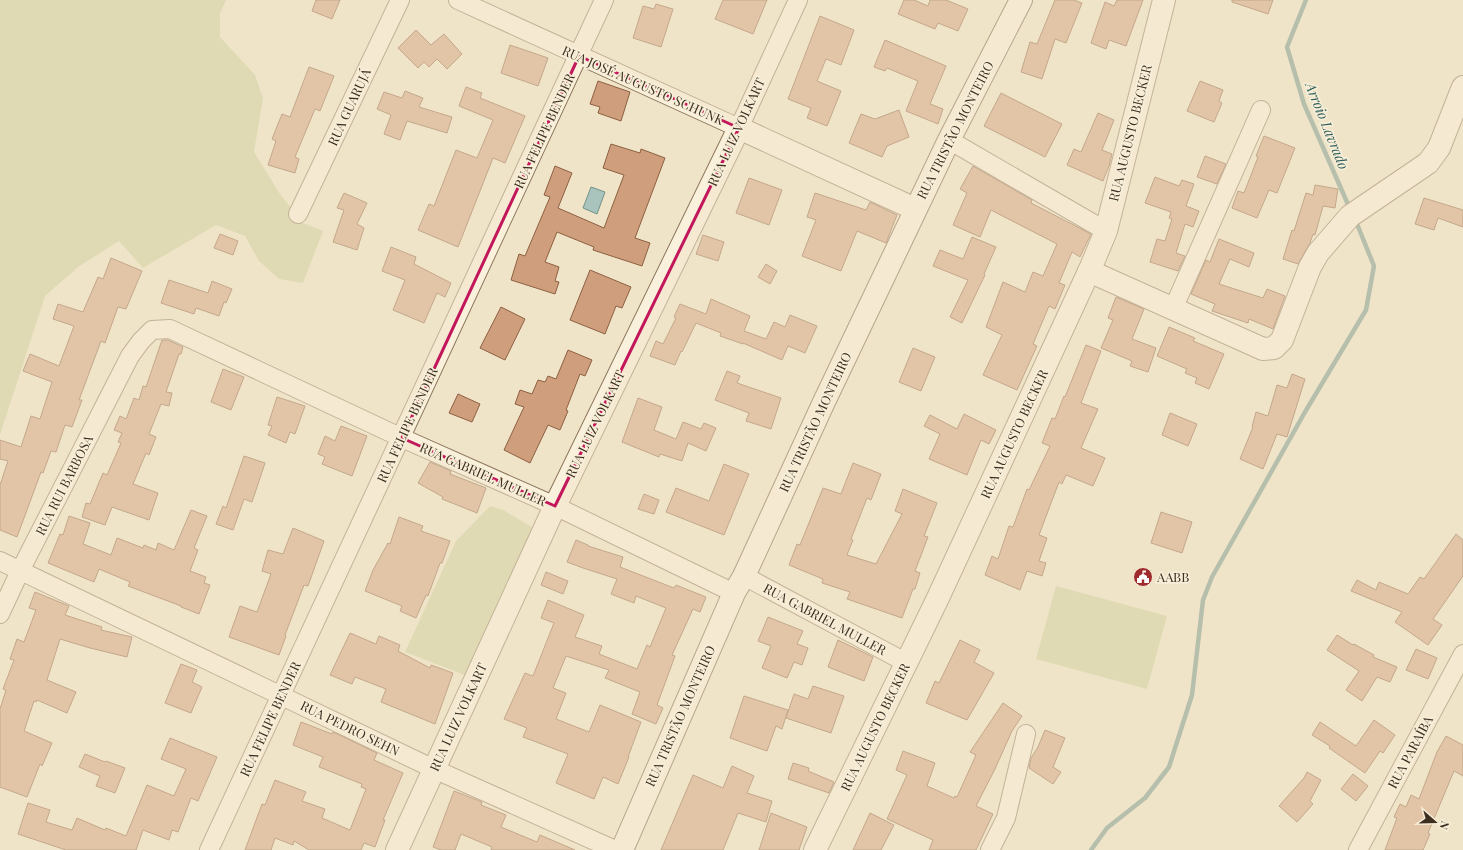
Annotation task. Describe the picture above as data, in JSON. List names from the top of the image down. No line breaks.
{"streets":{"street":["RUA JOSÉ AUGUSTO SCHUNK","RUA GUARUJÁ","RUA TRISTÃO MONTEIRO","RUA FELIPE BENDER","RUA LUIZ VOLKART","RUA AUGUSTO BECKER","RUA GABRIEL MULLER","RUA RUI BARBOSA","RUA PEDRO SEHN","RUA PARAÍBA"]},"crossings":[["RUA JOSÉ AUGUSTO SCHUNK","RUA TRISTÃO MONTEIRO"],["RUA JOSÉ AUGUSTO SCHUNK","RUA FELIPE BENDER"],["RUA JOSÉ AUGUSTO SCHUNK","RUA LUIZ VOLKART"],["RUA TRISTÃO MONTEIRO","RUA GABRIEL MULLER"],["RUA FELIPE BENDER","RUA GABRIEL MULLER"],["RUA FELIPE BENDER","RUA PEDRO SEHN"],["RUA LUIZ VOLKART","RUA GABRIEL MULLER"],["RUA LUIZ VOLKART","RUA PEDRO SEHN"],["RUA AUGUSTO BECKER","RUA GABRIEL MULLER"],["RUA GABRIEL MULLER","RUA RUI BARBOSA"],["RUA RUI BARBOSA","RUA PEDRO SEHN"]],"water":["Arroio Lavrado"],"places":{"public building":["AABB"]},"north":"right"}
